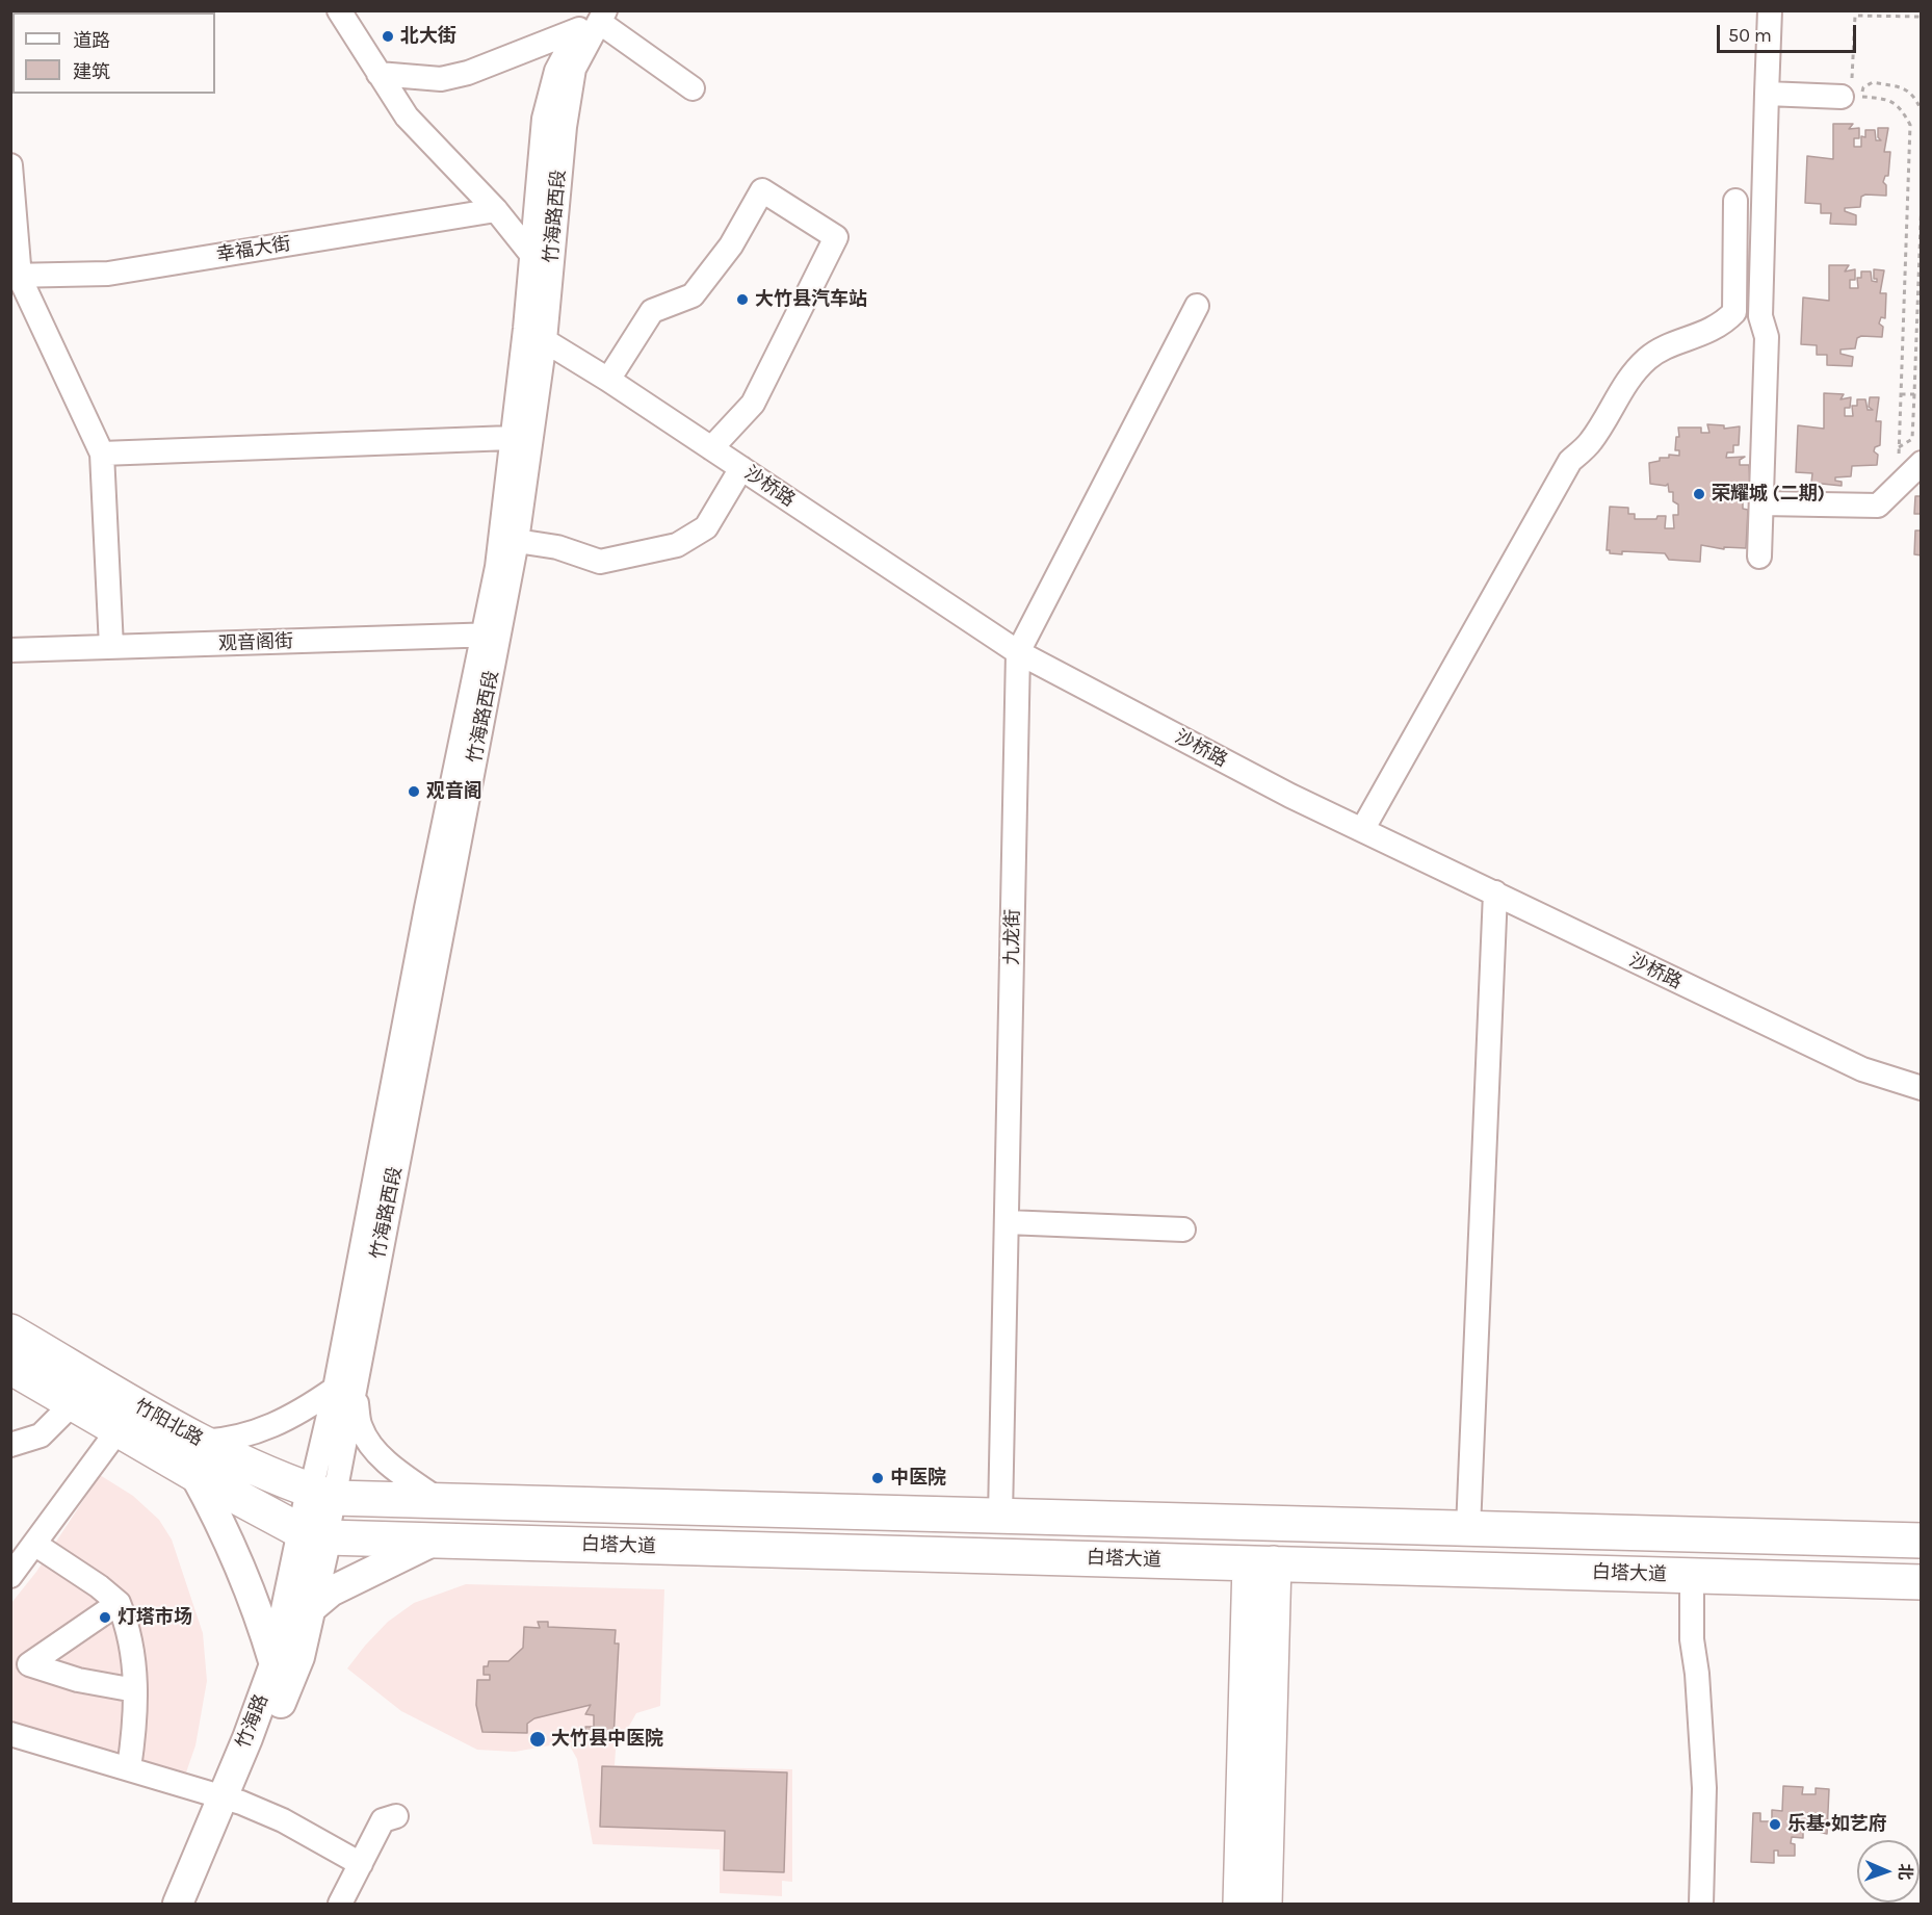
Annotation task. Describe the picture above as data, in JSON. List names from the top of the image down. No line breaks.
{"streets":{"highway":["竹阳北路","白塔大道"],"main road":["竹海路"],"street":["竹海路西段","幸福大街","沙桥路","观音阁街","九龙街"]},"crossings":[["竹海路西段","沙桥路"],["竹海路西段","观音阁街"],["竹海路西段","竹阳北路"],["沙桥路","九龙街"],["竹阳北路","白塔大道"],["竹阳北路","竹海路"],["白塔大道","竹海路"]],"places":["北大街","大竹县汽车站","荣耀城 (二期)","观音阁","中医院","灯塔市场","大竹县中医院","乐基•如艺府"],"legend":["道路","建筑"],"scale_bar":"50 m","north":"right"}
